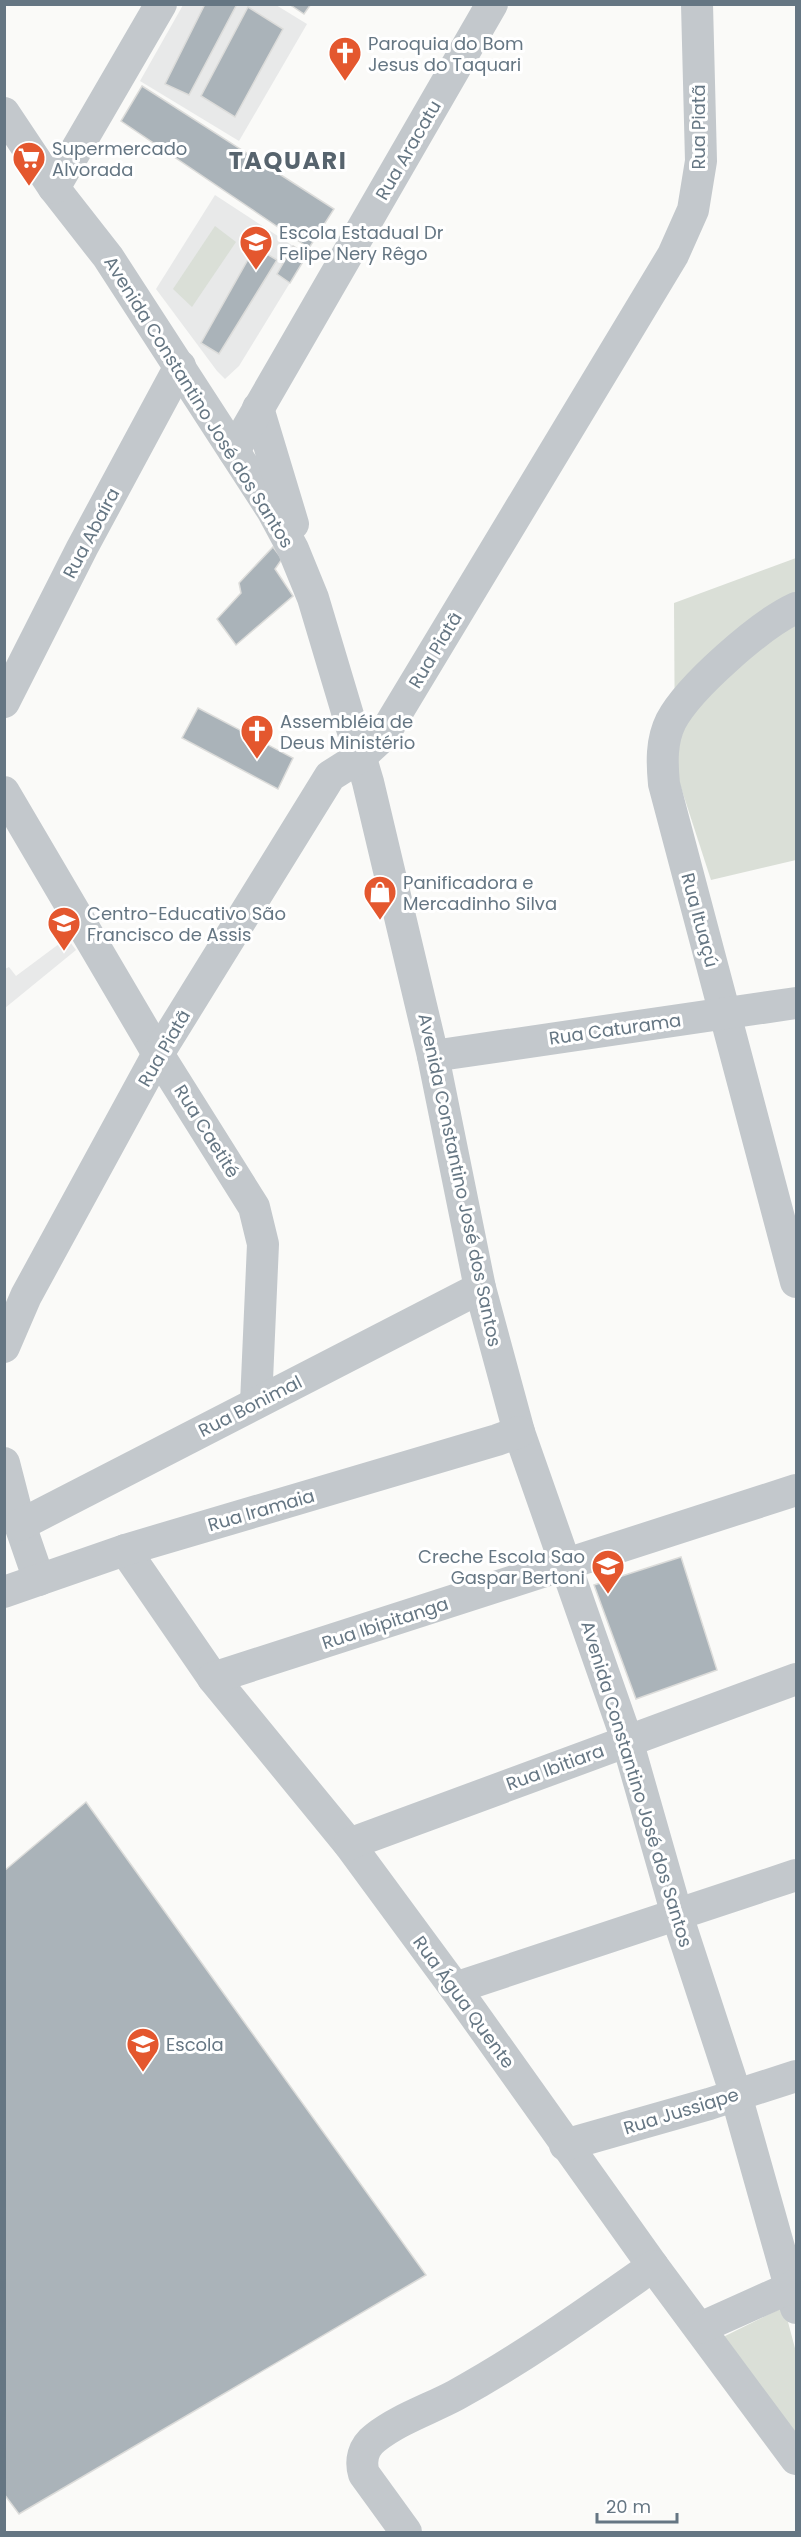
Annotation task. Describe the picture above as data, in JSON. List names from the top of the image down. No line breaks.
{"streets":{"street":["Rua Piatã","Rua Aracatu","Avenida Constantino José dos Santos","Rua Abaíra","Rua Ituaçú","Rua Caturama","Rua Caetité","Rua Bonimal","Rua Iramaia","Rua Ibipitanga","Rua Ibitiara","Rua Água Quente","Rua Jussiape"]},"crossings":[["Rua Piatã","Avenida Constantino José dos Santos"],["Rua Piatã","Rua Caetité"],["Rua Aracatu","Avenida Constantino José dos Santos"],["Avenida Constantino José dos Santos","Rua Abaíra"],["Avenida Constantino José dos Santos","Rua Caturama"],["Avenida Constantino José dos Santos","Rua Bonimal"],["Avenida Constantino José dos Santos","Rua Iramaia"],["Avenida Constantino José dos Santos","Rua Ibipitanga"],["Avenida Constantino José dos Santos","Rua Ibitiara"],["Avenida Constantino José dos Santos","Rua Jussiape"],["Rua Ituaçú","Rua Caturama"],["Rua Caetité","Rua Bonimal"],["Rua Iramaia","Rua Água Quente"],["Rua Ibipitanga","Rua Água Quente"],["Rua Ibitiara","Rua Água Quente"],["Rua Água Quente","Rua Jussiape"]],"districts":["TAQUARI"],"places":{"church":["Paroquia do Bom Jesus do Taquari","Assembléia de Deus Ministério"],"supermarket":["Supermercado Alvorada"],"school or university":["Escola Estadual Dr Felipe Nery Rêgo","Centro-Educativo São Francisco de Assis","Creche Escola Sao Gaspar Bertoni","Escola"],"shop":["Panificadora e Mercadinho Silva"]},"scale_bar":"20 m"}
